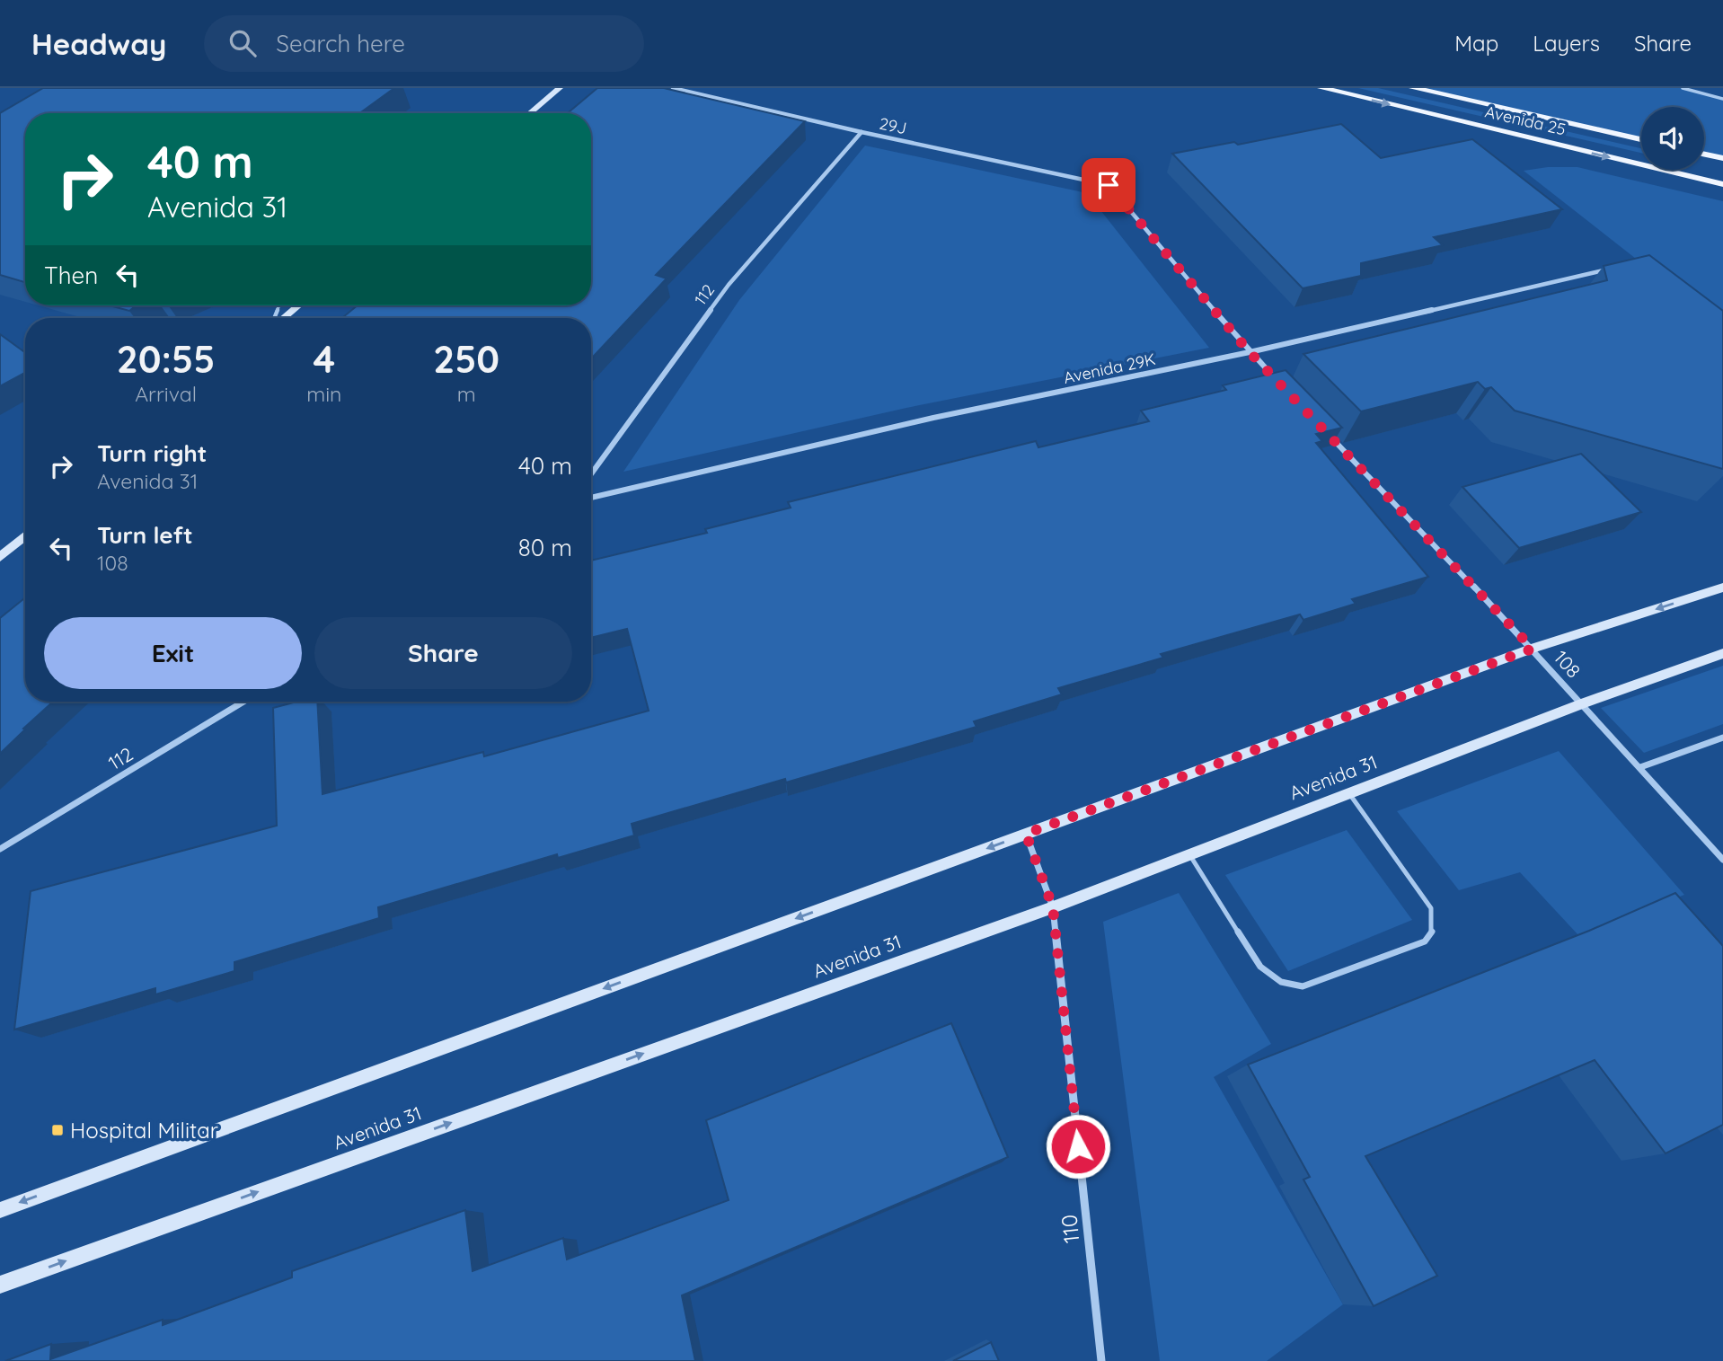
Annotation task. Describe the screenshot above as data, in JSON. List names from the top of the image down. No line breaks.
{"streets":{"main road":["Avenida 25","Avenida 31"],"street":["29J","112","Avenida 29K","108","110"]},"crossings":[["29J","112"],["29J","Avenida 29K"],["108","Avenida 31"],["Avenida 31","110"]],"places":{"transit":["Hospital Militar"]},"page":{"header":"Headway","search":"Search here","nav":["Map","Layers","Share"],"turn":["40 m","Avenida 31"],"then":"Then","eta":["20:55","Arrival","4","min","250","m"],"list":[{"name":"Turn right","note":"Avenida 31","value":"40 m"},{"name":"Turn left","note":"108","value":"80 m"}],"buttons":["Exit","Share"]}}
